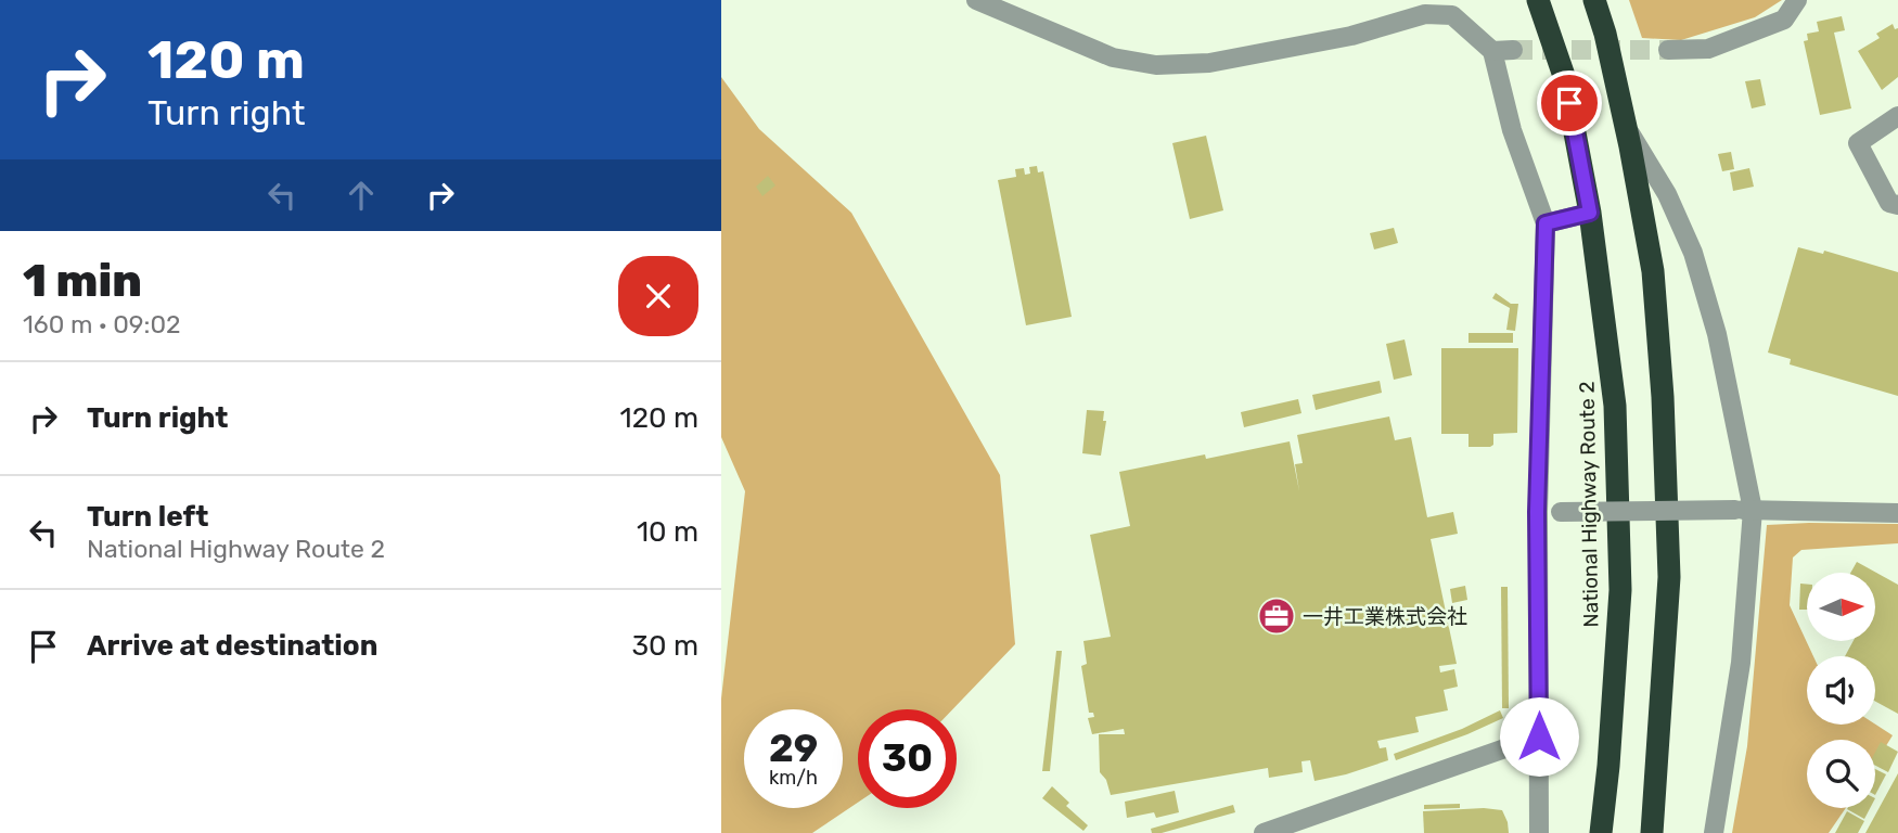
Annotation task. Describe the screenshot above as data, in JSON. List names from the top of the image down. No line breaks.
{"streets":{"highway":["National Highway Route 2"]},"places":{"office":["一井工業株式会社"]},"north":"right","page":{"turn":["120 m","Turn right"],"heading":["1 min","160 m · 09:02"],"list":[{"name":"Turn right","value":"120 m"},{"name":"Turn left","note":"National Highway Route 2","value":"10 m"},{"name":"Arrive at destination","value":"30 m"}],"speed":"29 km/h","limit":"30"}}
